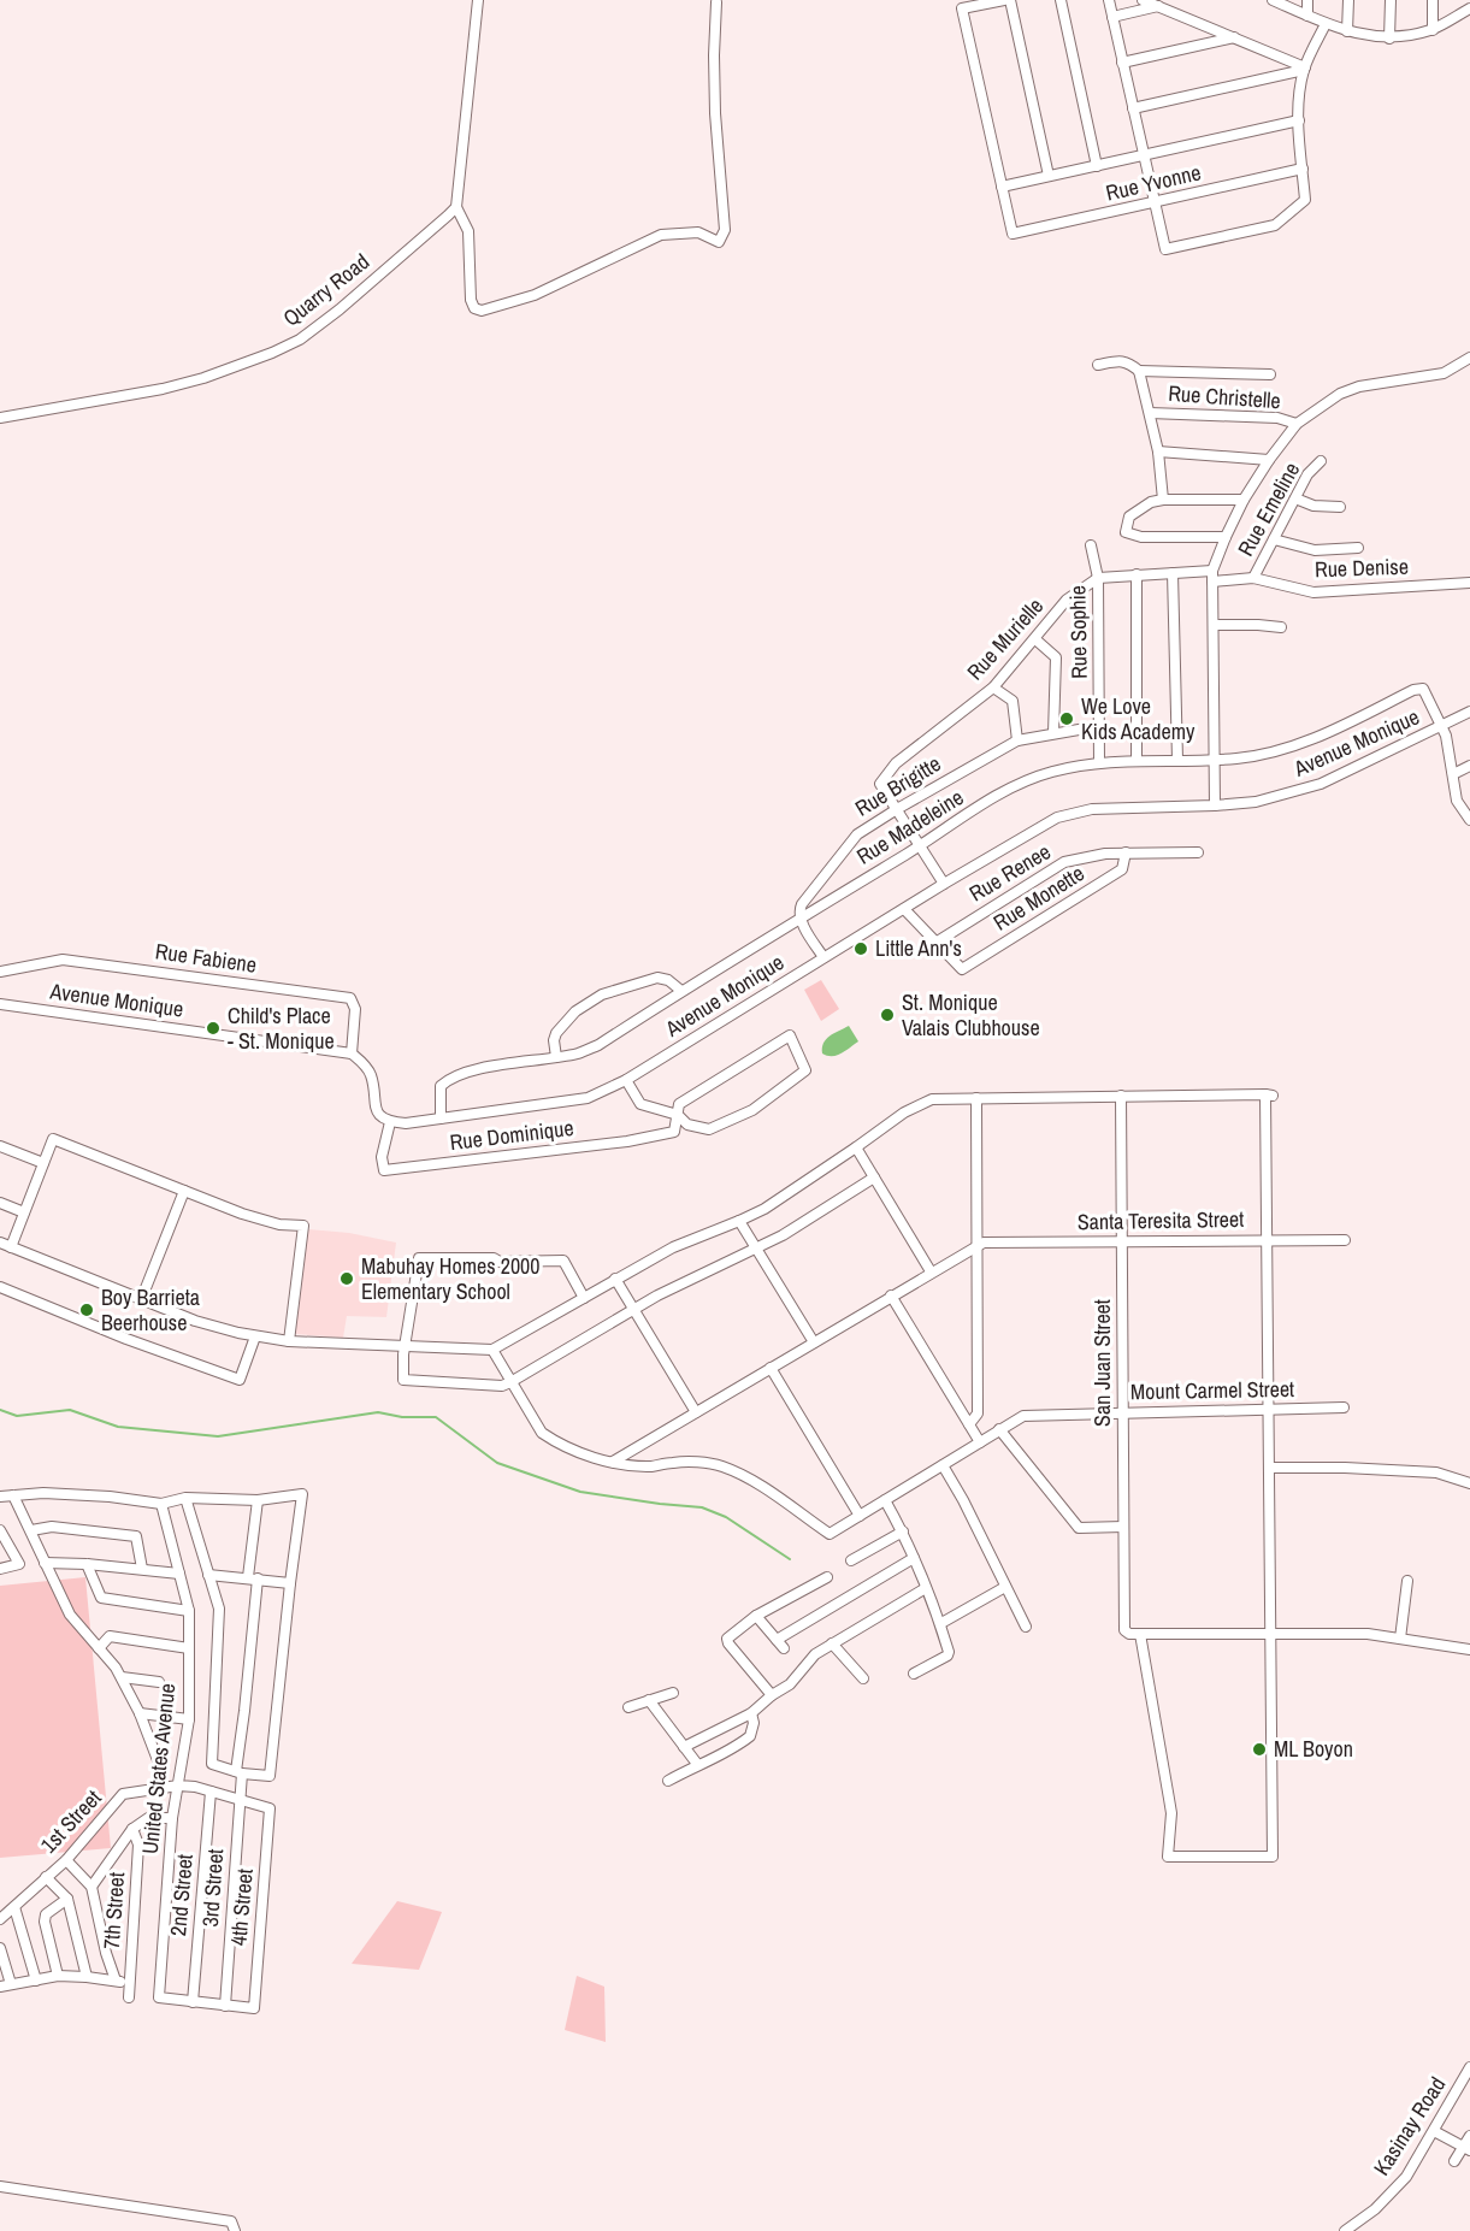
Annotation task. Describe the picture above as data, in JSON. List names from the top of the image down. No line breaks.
{"streets":{"street":["Rue Yvonne","Quarry Road","Rue Christelle","Rue Emeline","Rue Denise","Rue Sophie","Rue Murielle","Avenue Monique","Rue Brigitte","Rue Madeleine","Rue Renee","Rue Monette","Rue Fabiene","Rue Dominique","Santa Teresita Street","San Juan Street","Mount Carmel Street","United States Avenue","1st Street","3rd Street","2nd Street","4th Street","7th Street","Kasinay Road"]},"crossings":[["Rue Emeline","Rue Denise"],["Rue Denise","Rue Murielle"],["Rue Sophie","Rue Murielle"],["Rue Sophie","Rue Brigitte"],["Rue Sophie","Rue Madeleine"],["Rue Murielle","Avenue Monique"],["Rue Murielle","Rue Brigitte"],["Rue Murielle","Rue Madeleine"],["Avenue Monique","Rue Madeleine"],["Avenue Monique","Rue Fabiene"],["Avenue Monique","Rue Dominique"],["Rue Brigitte","Rue Madeleine"],["Rue Renee","Rue Monette"],["Santa Teresita Street","San Juan Street"],["San Juan Street","Mount Carmel Street"],["United States Avenue","1st Street"],["United States Avenue","2nd Street"],["1st Street","3rd Street"],["1st Street","2nd Street"],["1st Street","4th Street"],["3rd Street","4th Street"]],"places":["We Love Kids Academy","Little Ann's","St. Monique Valais Clubhouse","Child's Place - St. Monique","Mabuhay Homes 2000 Elementary School","Boy Barrieta Beerhouse","ML Boyon"]}
